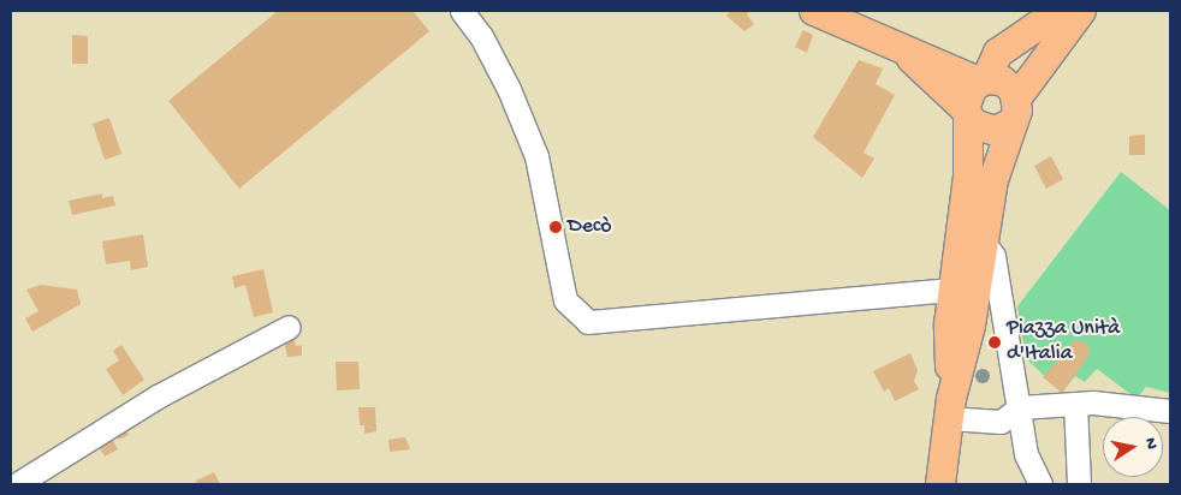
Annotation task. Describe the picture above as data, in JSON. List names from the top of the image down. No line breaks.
{"places":["Decò","Piazza Unità d'Italia"],"north":"right"}
